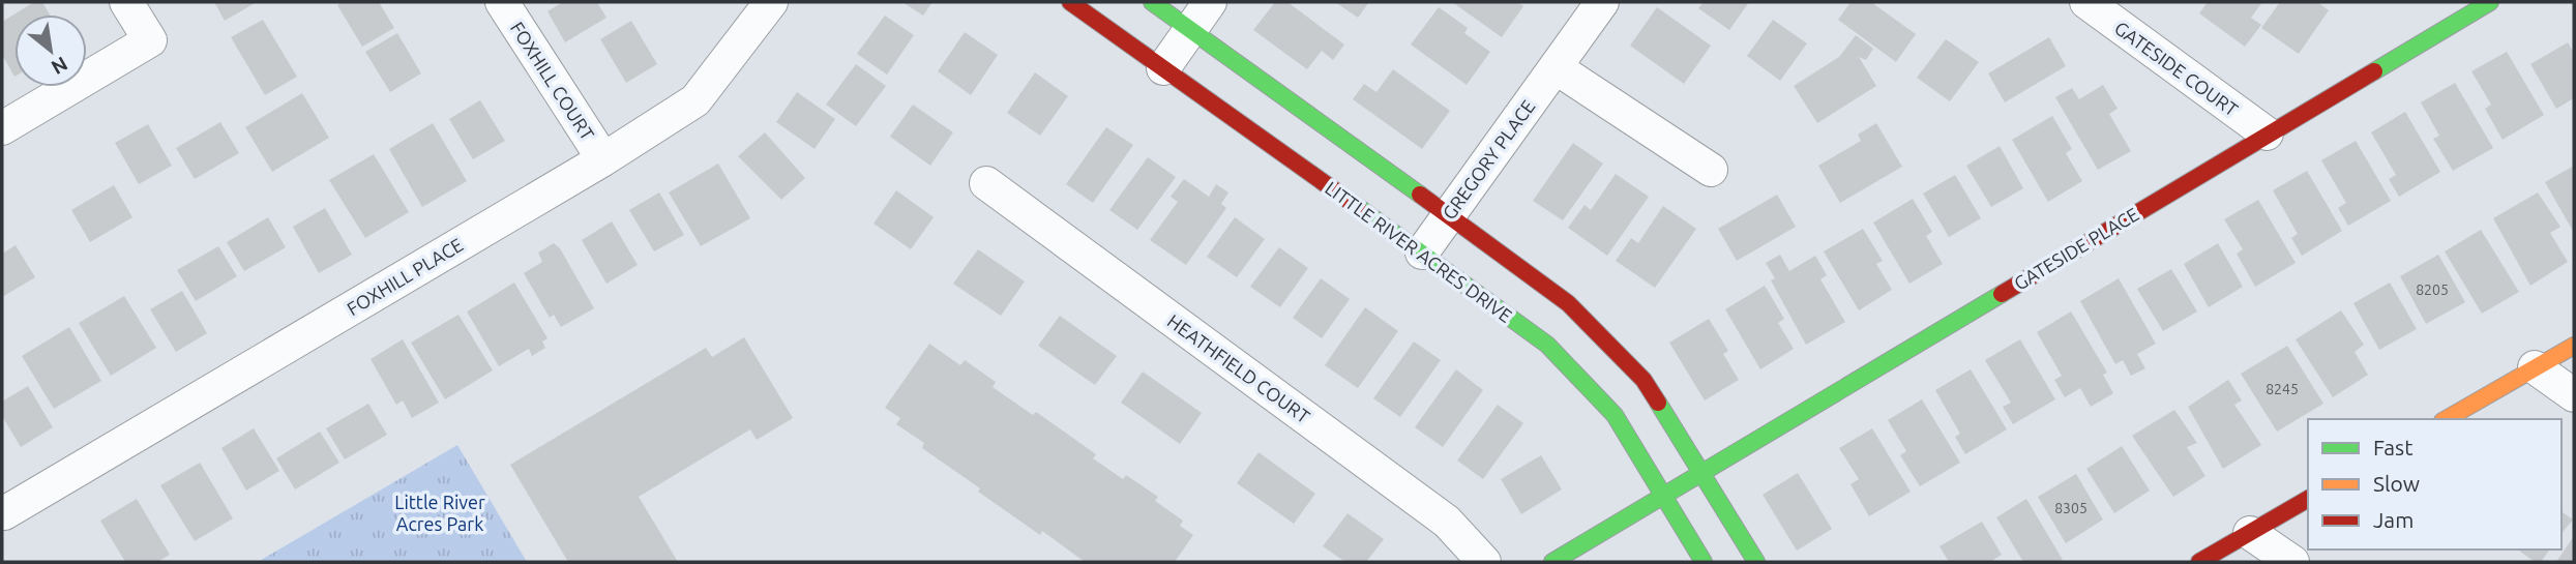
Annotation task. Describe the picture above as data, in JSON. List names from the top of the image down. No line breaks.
{"streets":{"street":["GATESIDE COURT","FOXHILL COURT","GREGORY PLACE","GATESIDE PLACE","LITTLE RIVER ACRES DRIVE","FOXHILL PLACE","HEATHFIELD COURT"]},"crossings":[["GATESIDE COURT","GATESIDE PLACE"],["FOXHILL COURT","FOXHILL PLACE"],["GREGORY PLACE","LITTLE RIVER ACRES DRIVE"],["GATESIDE PLACE","LITTLE RIVER ACRES DRIVE"]],"parks":["Little River Acres Park"],"house_numbers":["8205","8245","8305"],"legend":["Fast","Slow","Jam"],"north":"bottom right"}
